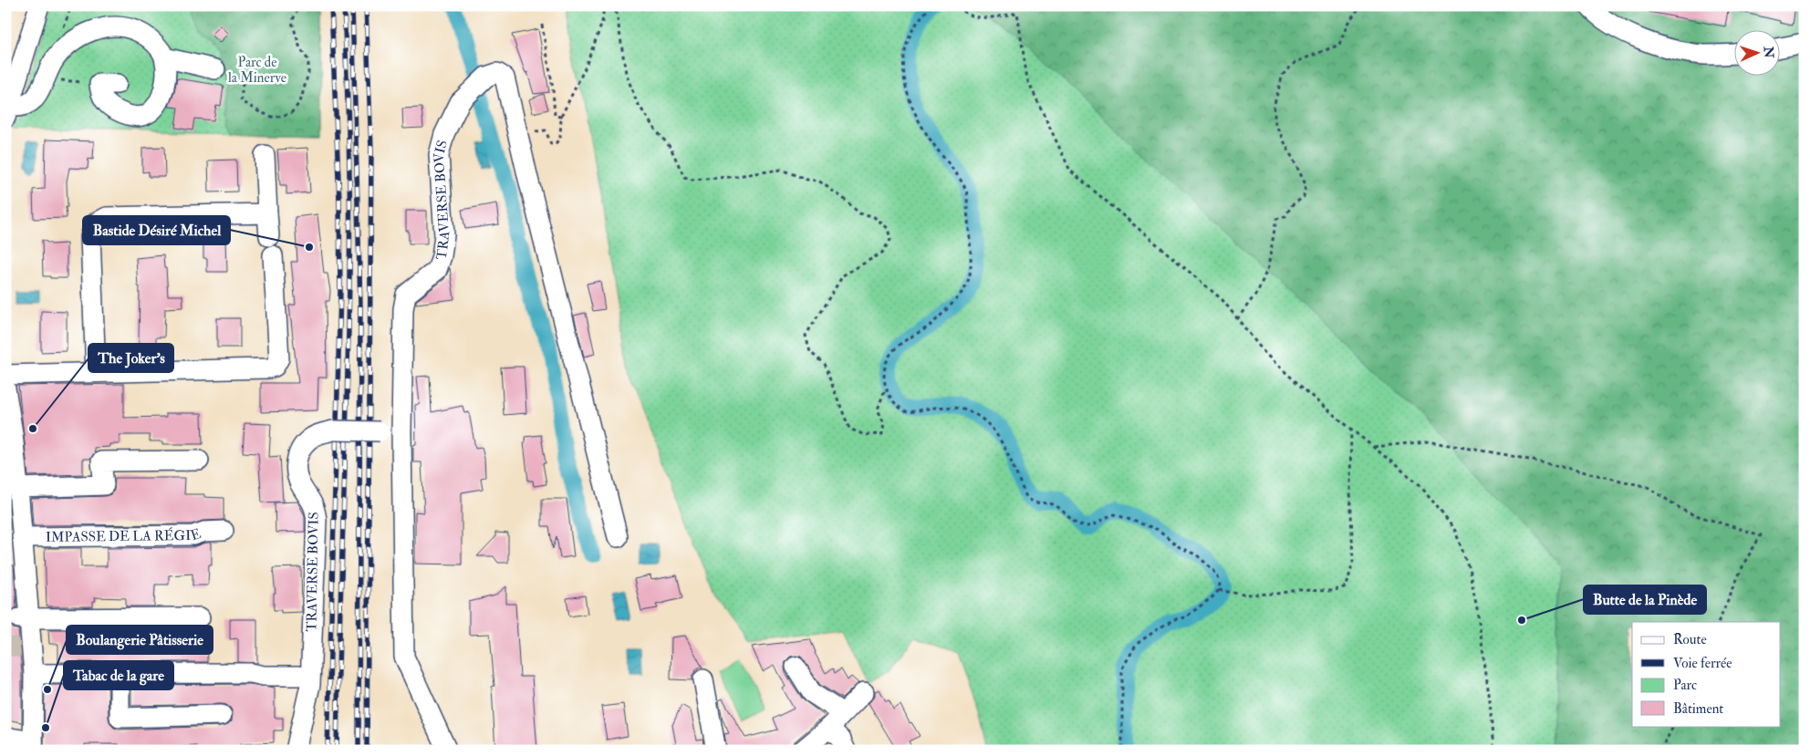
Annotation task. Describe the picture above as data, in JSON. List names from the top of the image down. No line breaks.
{"streets":{"street":["TRAVERSE BOVIS","IMPASSE DE LA RÉGIE"]},"parks":["Parc de la Minerve"],"places":["Bastide Désiré Michel","The Joker's","Butte de la Pinède","Boulangerie Pâtisserie","Tabac de la gare"],"legend":["Route","Voie ferrée","Parc","Bâtiment"],"north":"right"}
